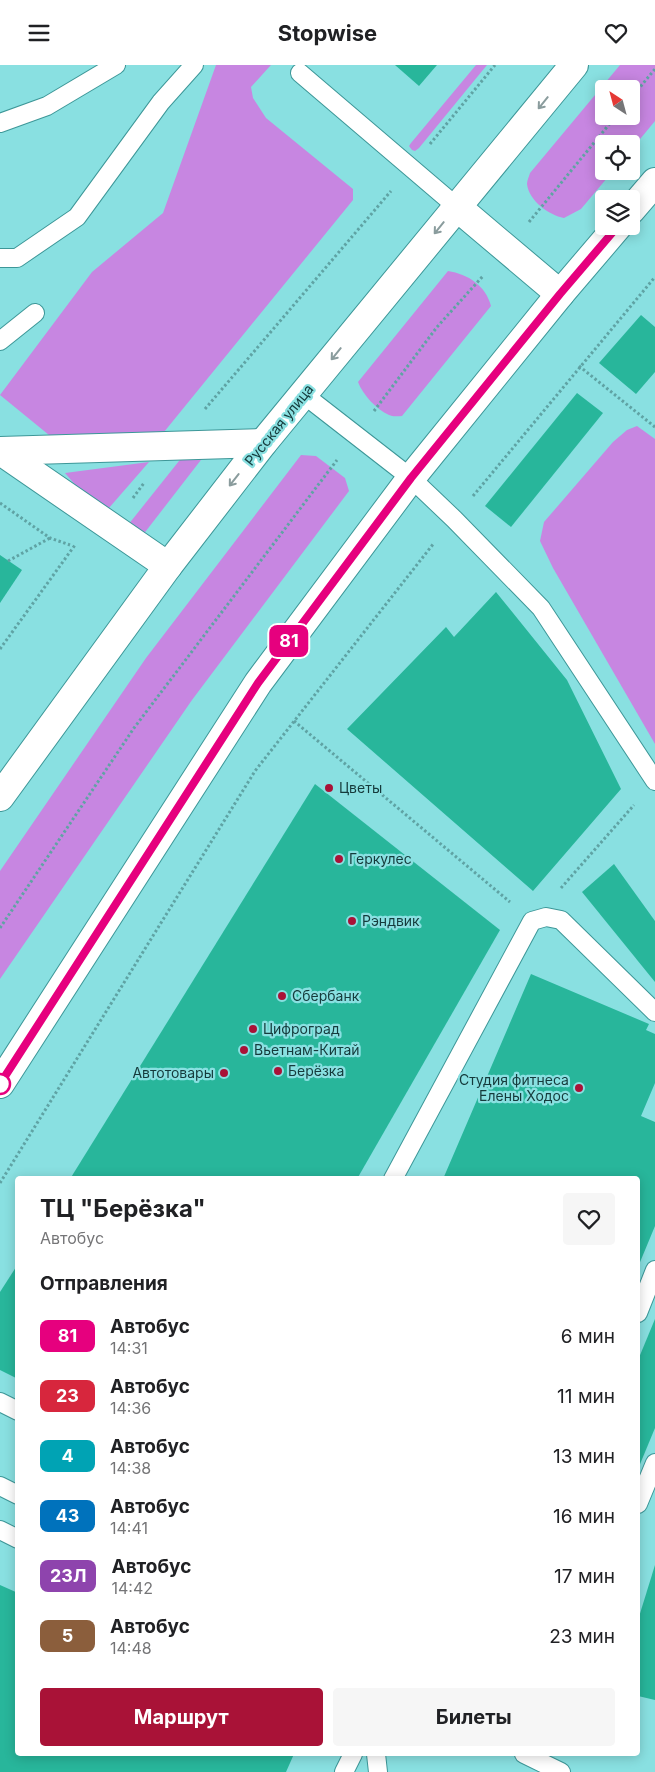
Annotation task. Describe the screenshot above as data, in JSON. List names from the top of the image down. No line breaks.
{"streets":{"main road":["Русская улица"]},"places":["Цветы","Геркулес","Рэндвик","Сбербанк","Цифроград","Вьетнам-Китай","Берёзка","Автотовары","Студия фитнеса Елены Ходос"],"lines":["bus line 81"],"north":"top left","page":{"header":"Stopwise","on_map":"81","heading":[["ТЦ \"Берёзка\"","Автобус"],"Отправления"],"list":[{"mark":"81","name":"Автобус","note":"14:31","value":"6 мин"},{"mark":"23","name":"Автобус","note":"14:36","value":"11 мин"},{"mark":"4","name":"Автобус","note":"14:38","value":"13 мин"},{"mark":"43","name":"Автобус","note":"14:41","value":"16 мин"},{"mark":"23Л","name":"Автобус","note":"14:42","value":"17 мин"},{"mark":"5","name":"Автобус","note":"14:48","value":"23 мин"}],"buttons":["Маршрут","Билеты"]}}
